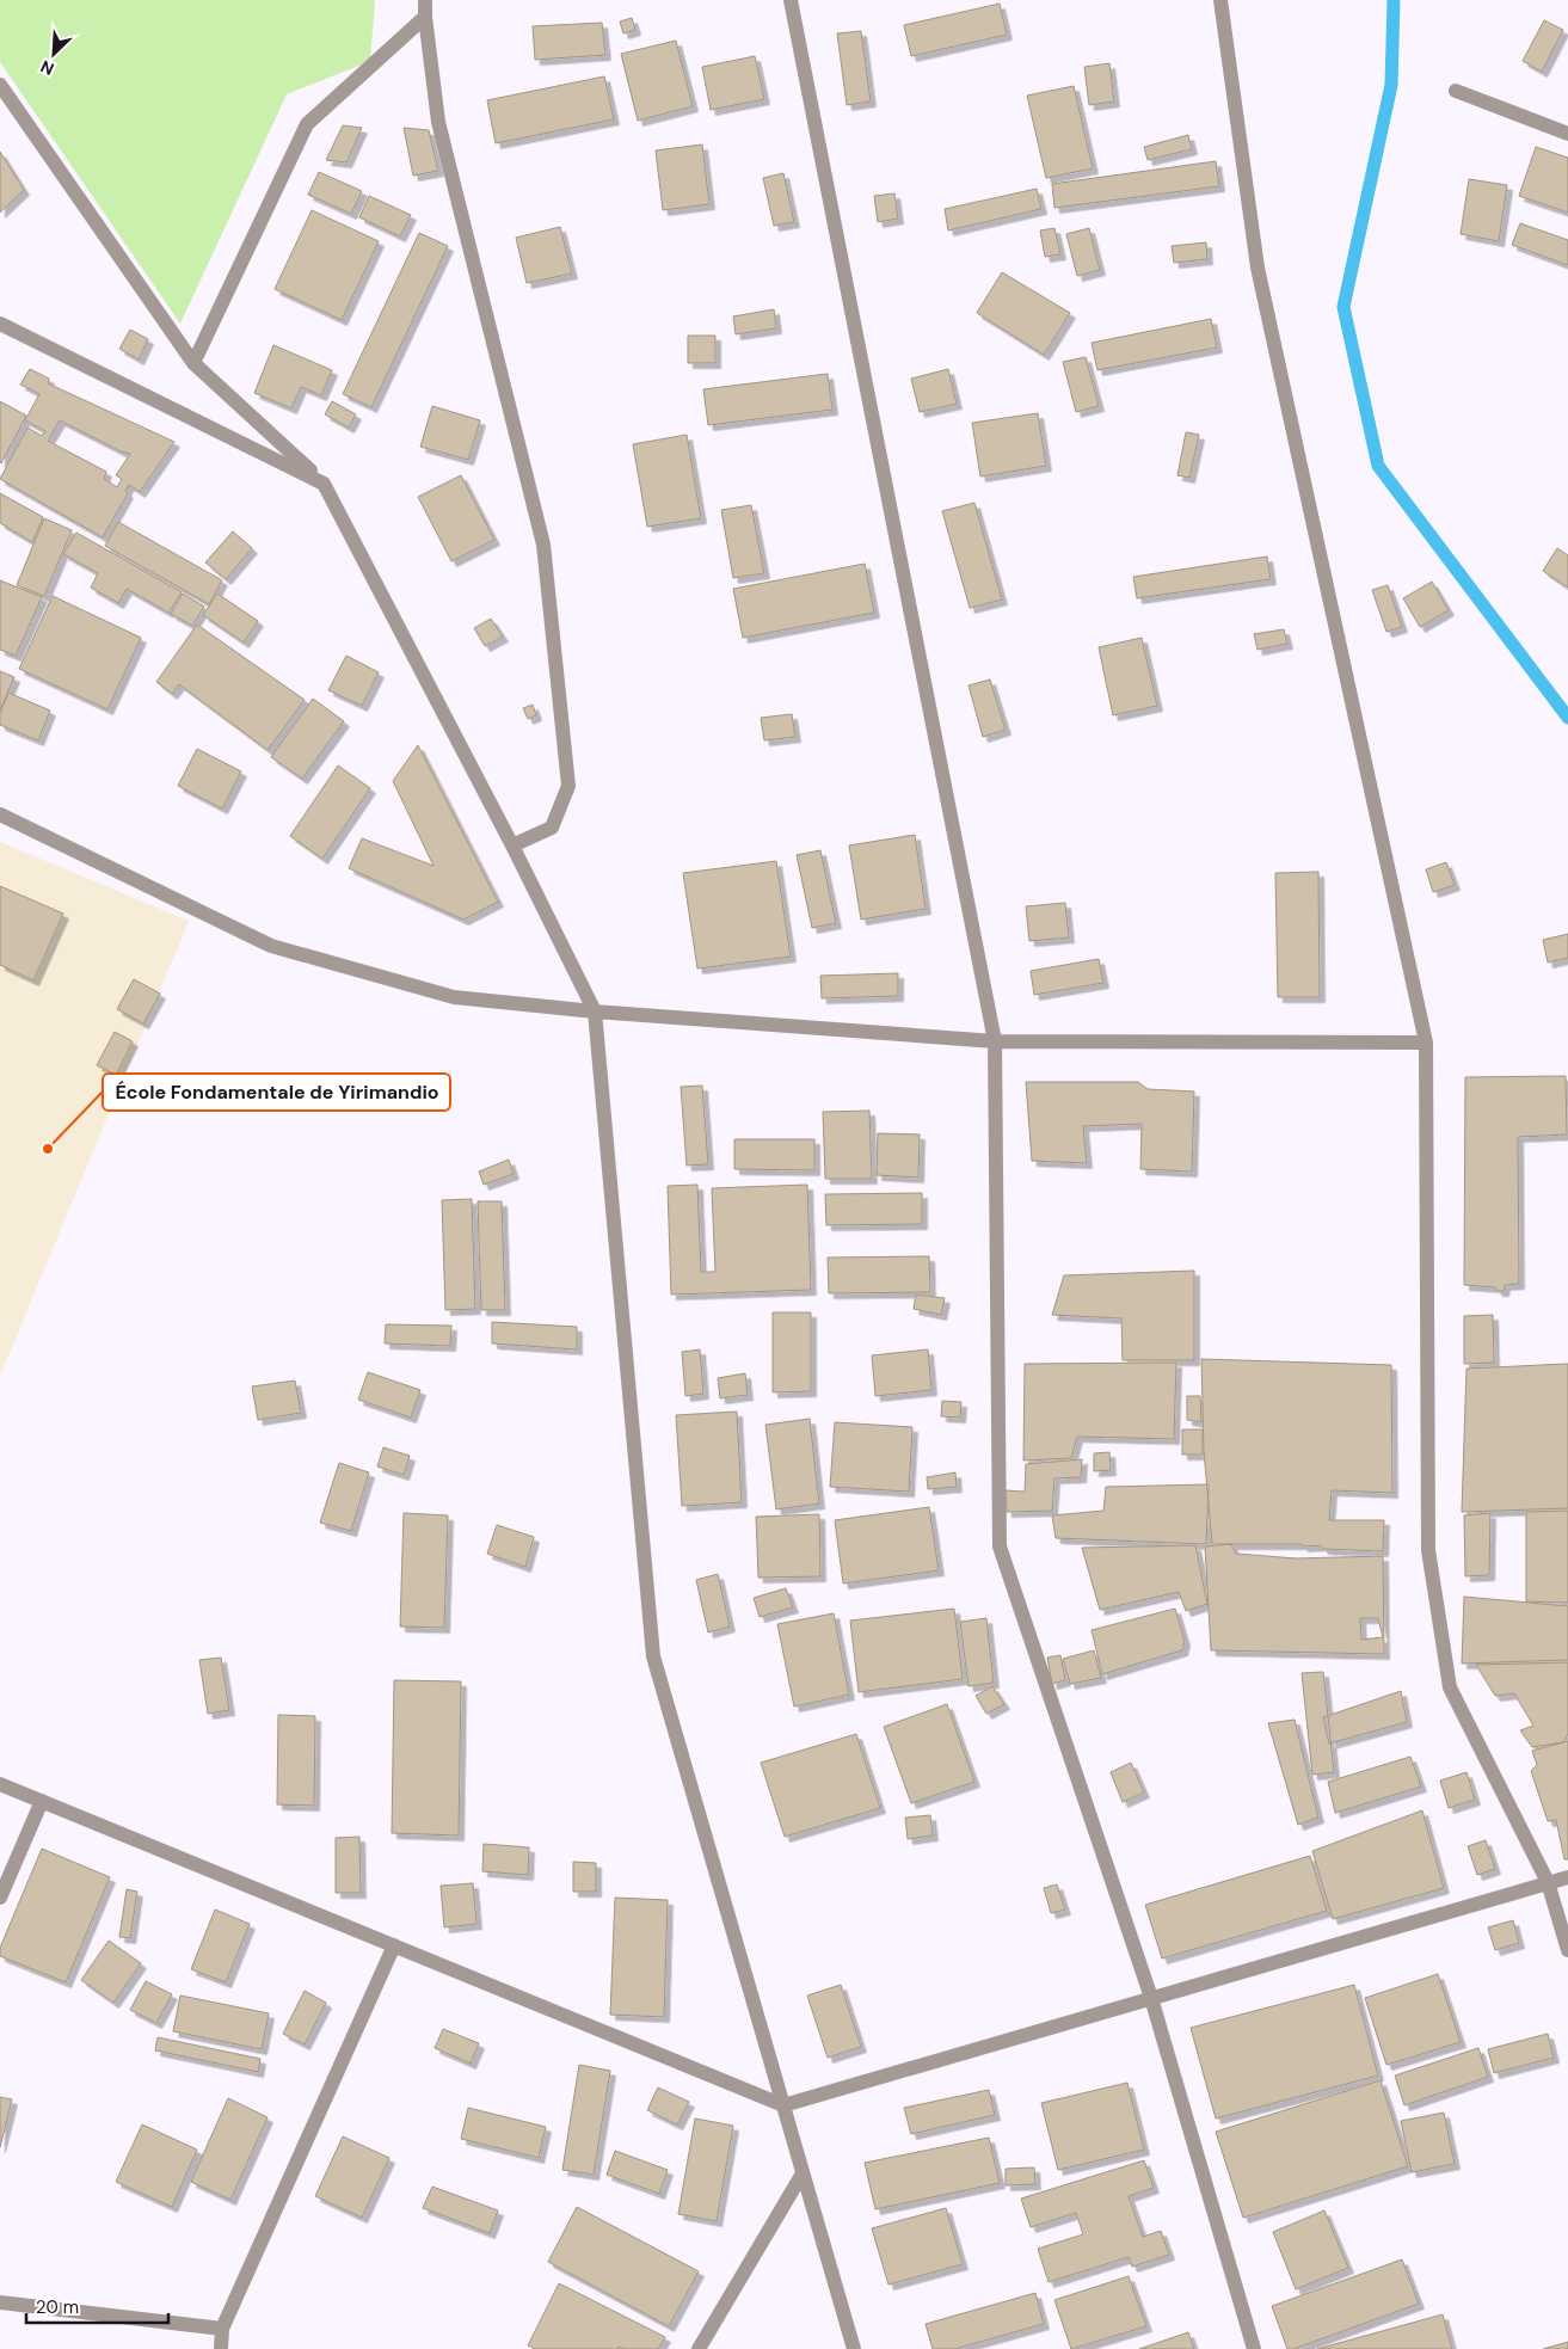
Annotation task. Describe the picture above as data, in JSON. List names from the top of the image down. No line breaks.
{"places":["École Fondamentale de Yirimandio"],"scale_bar":"20 m","north":"bottom left"}
